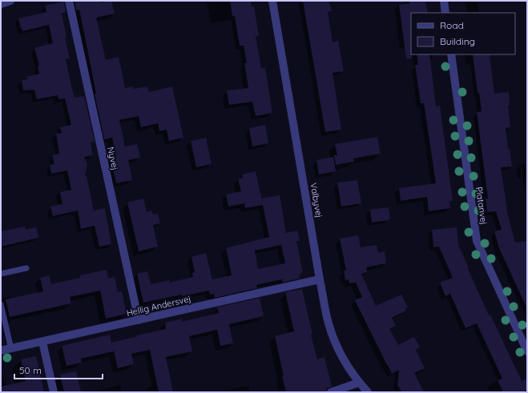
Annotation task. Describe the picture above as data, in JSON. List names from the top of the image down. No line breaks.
{"streets":{"street":["Nyvej","Valbyvej","Platanvej","Hellig Andersvej"]},"crossings":[["Nyvej","Hellig Andersvej"],["Valbyvej","Hellig Andersvej"]],"legend":["Road","Building"],"scale_bar":"50 m"}
